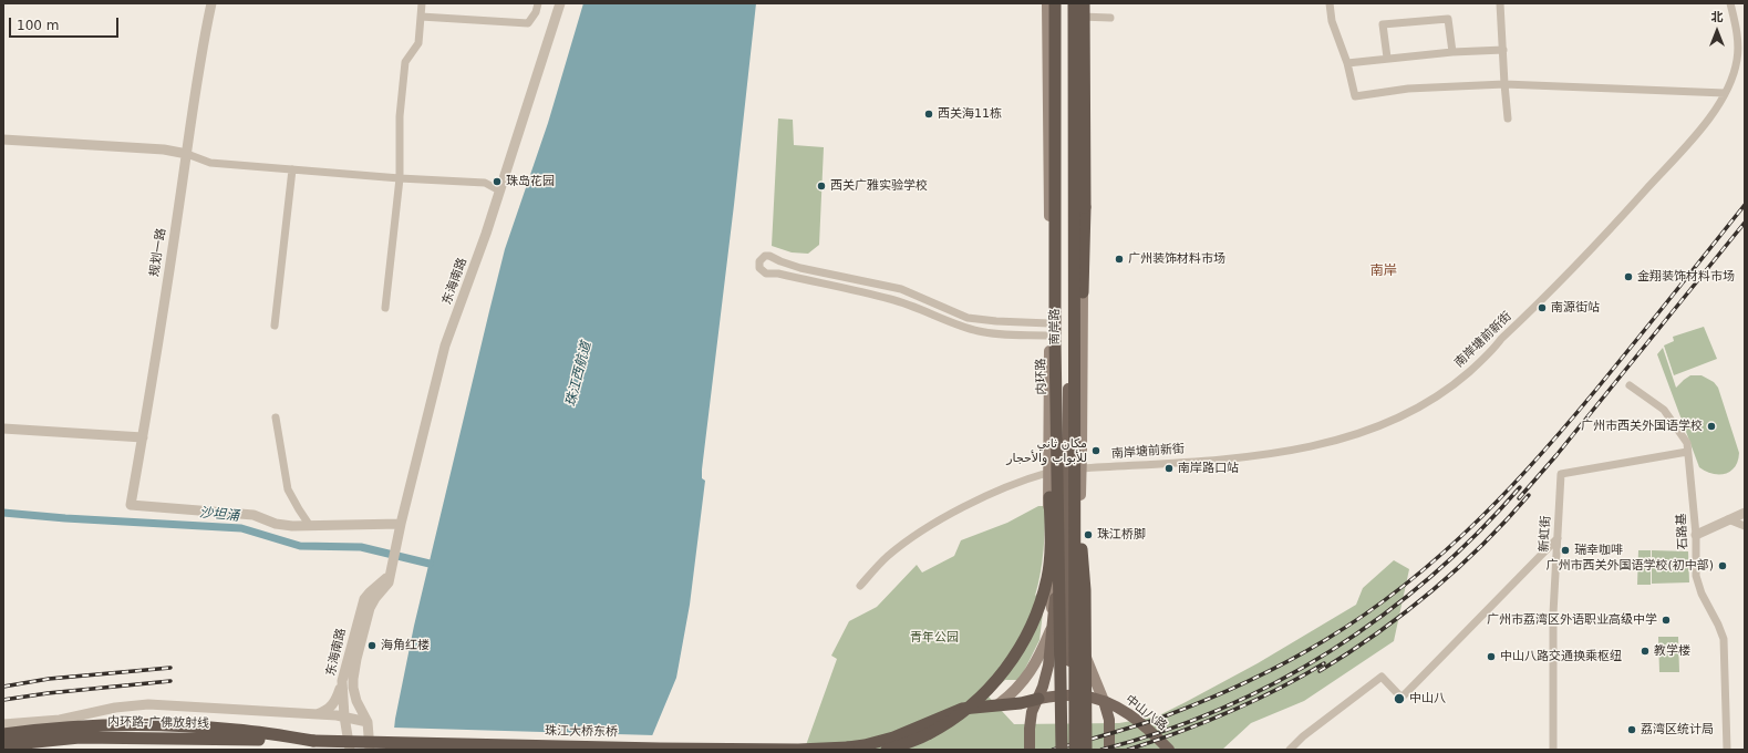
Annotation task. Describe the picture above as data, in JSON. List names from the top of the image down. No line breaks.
{"streets":{"highway":["内环路","内环路-广佛放射线","珠江大桥东桥"],"main road":["南岸路","中山八路"],"street":["规划一路","东海南路","南岸塘前新街","石路基","新虹街"]},"crossings":[["南岸路","中山八路"],["南岸路","珠江大桥东桥"],["石路基","新虹街"],["中山八路","珠江大桥东桥"],["内环路-广佛放射线","珠江大桥东桥"]],"districts":["南岸"],"water":["珠江西航道","沙坦涌"],"parks":["青年公园"],"places":["西关海11栋","珠岛花园","西关广雅实验学校","广州装饰材料市场","金翔装饰材料市场","南源街站","广州市西关外国语学校","مكان ثاني للأبواب والأحجار","南岸路口站","珠江桥脚","瑞幸咖啡","广州市西关外国语学校(初中部)","广州市荔湾区外语职业高级中学","海角红楼","教学楼","中山八路交通换乘枢纽","中山八","荔湾区统计局"],"scale_bar":"100 m","north":"top"}
